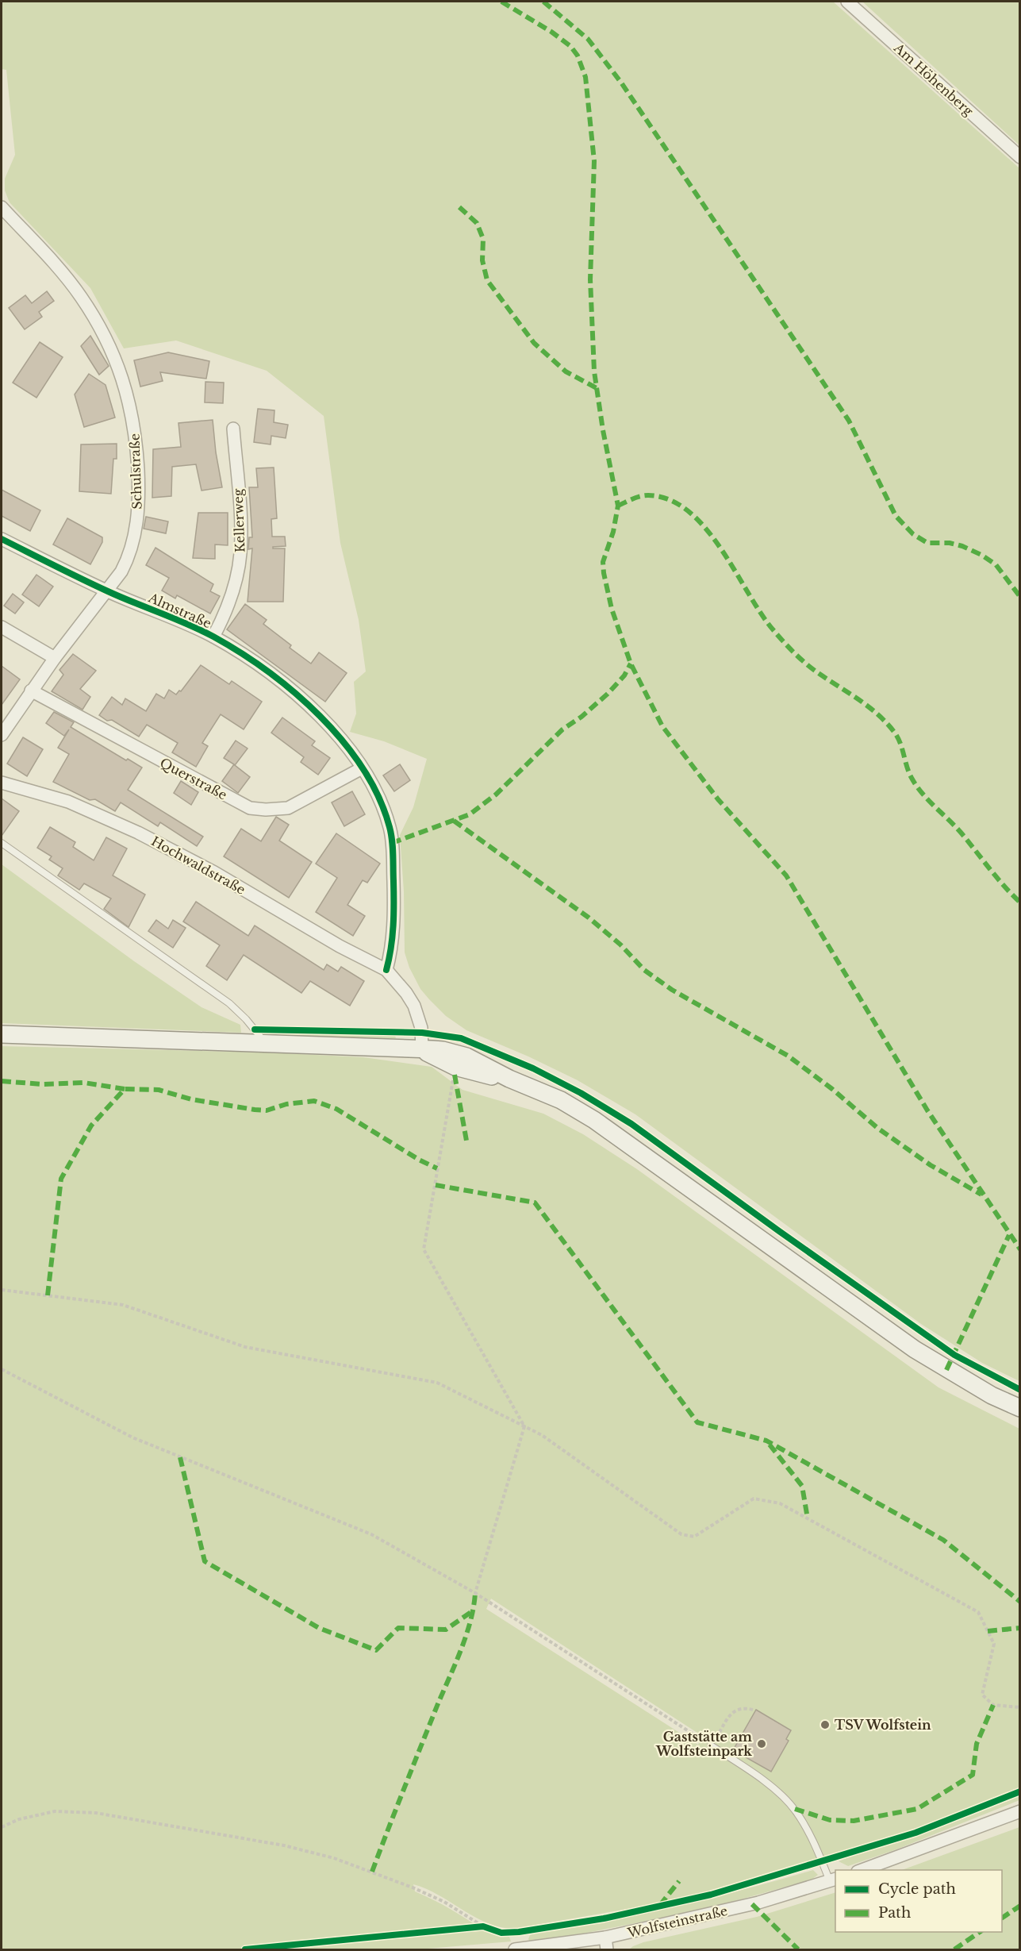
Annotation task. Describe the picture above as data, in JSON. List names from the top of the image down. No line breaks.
{"streets":{"street":["Am Höhenberg","Schulstraße","Kellerweg","Almstraße","Querstraße","Hochwaldstraße","Wolfsteinstraße"]},"crossings":[["Schulstraße","Almstraße"],["Schulstraße","Querstraße"],["Kellerweg","Almstraße"],["Almstraße","Querstraße"],["Almstraße","Hochwaldstraße"]],"places":["TSV Wolfstein","Gaststätte am Wolfsteinpark"],"legend":["Cycle path","Path"]}
